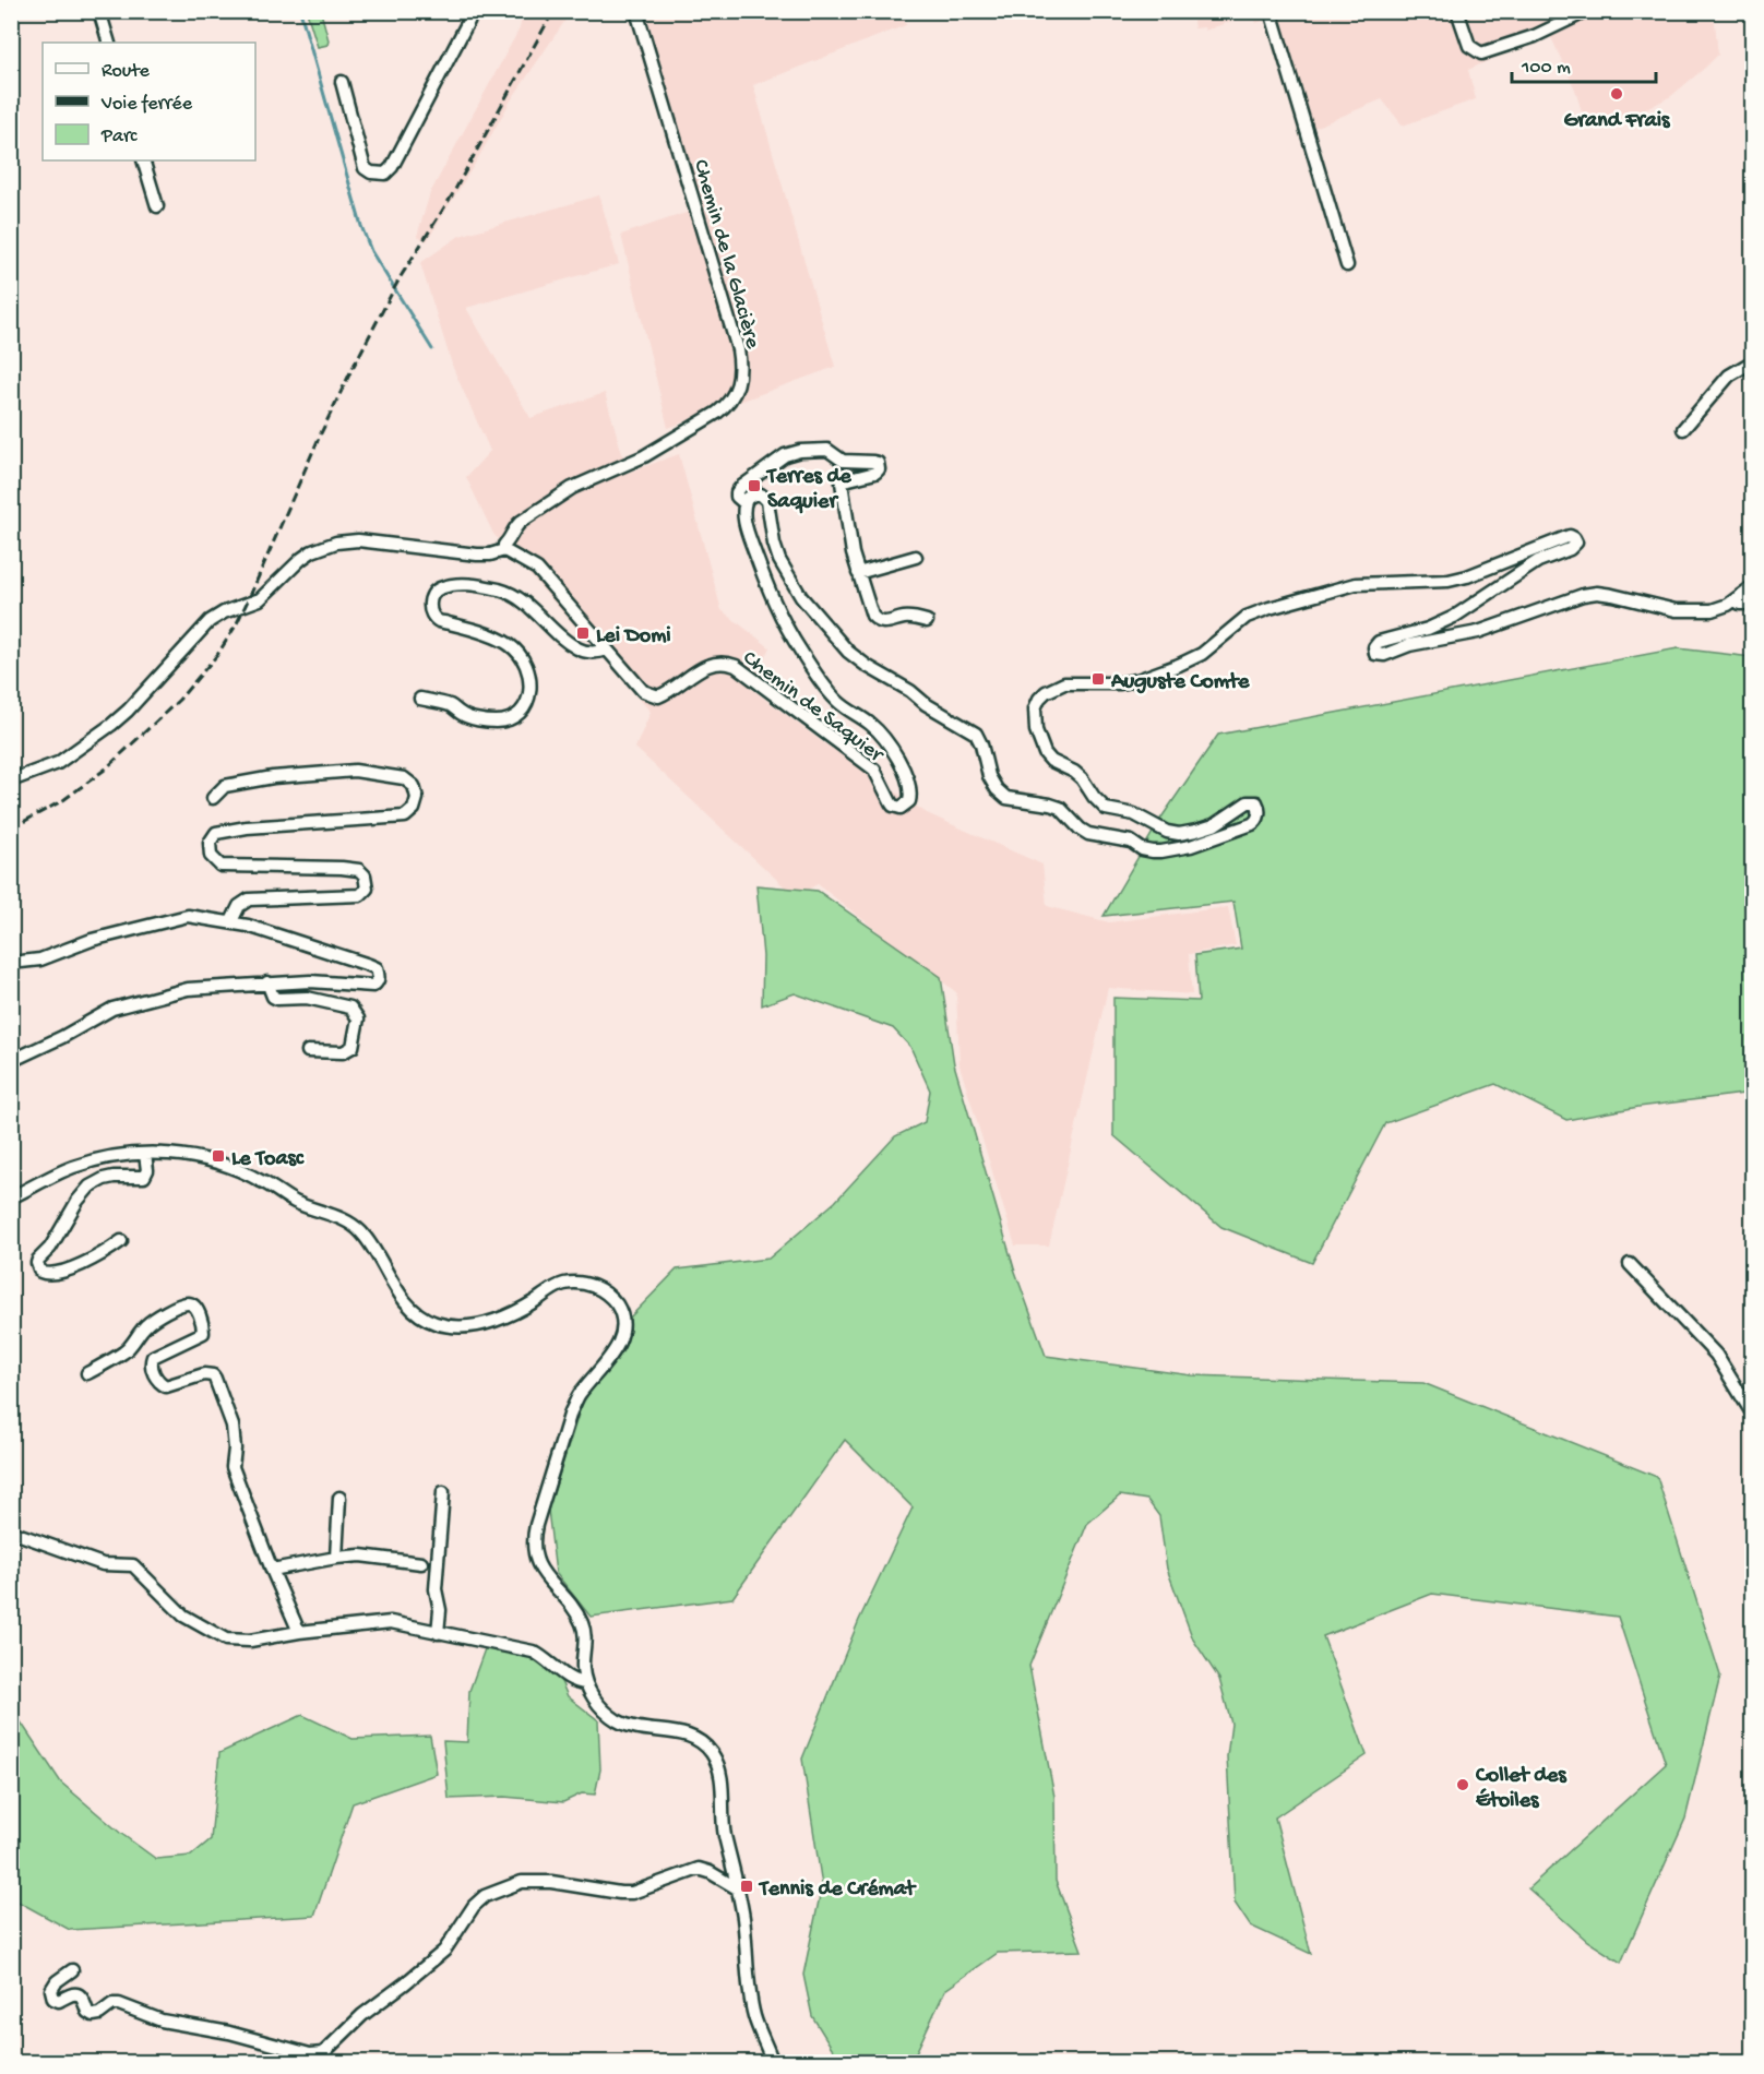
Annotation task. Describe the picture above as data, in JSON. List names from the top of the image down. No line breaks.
{"streets":{"street":["Chemin de la Glacière","Chemin de Saquier"]},"crossings":[["Chemin de la Glacière","Chemin de Saquier"]],"places":{"other":["Grand Frais","Collet des Étoiles"],"transit":["Terres de Saquier","Lei Domi","Auguste Comte","Le Toasc","Tennis de Crémat"]},"legend":["Route","Voie ferrée","Parc"],"scale_bar":"100 m"}
